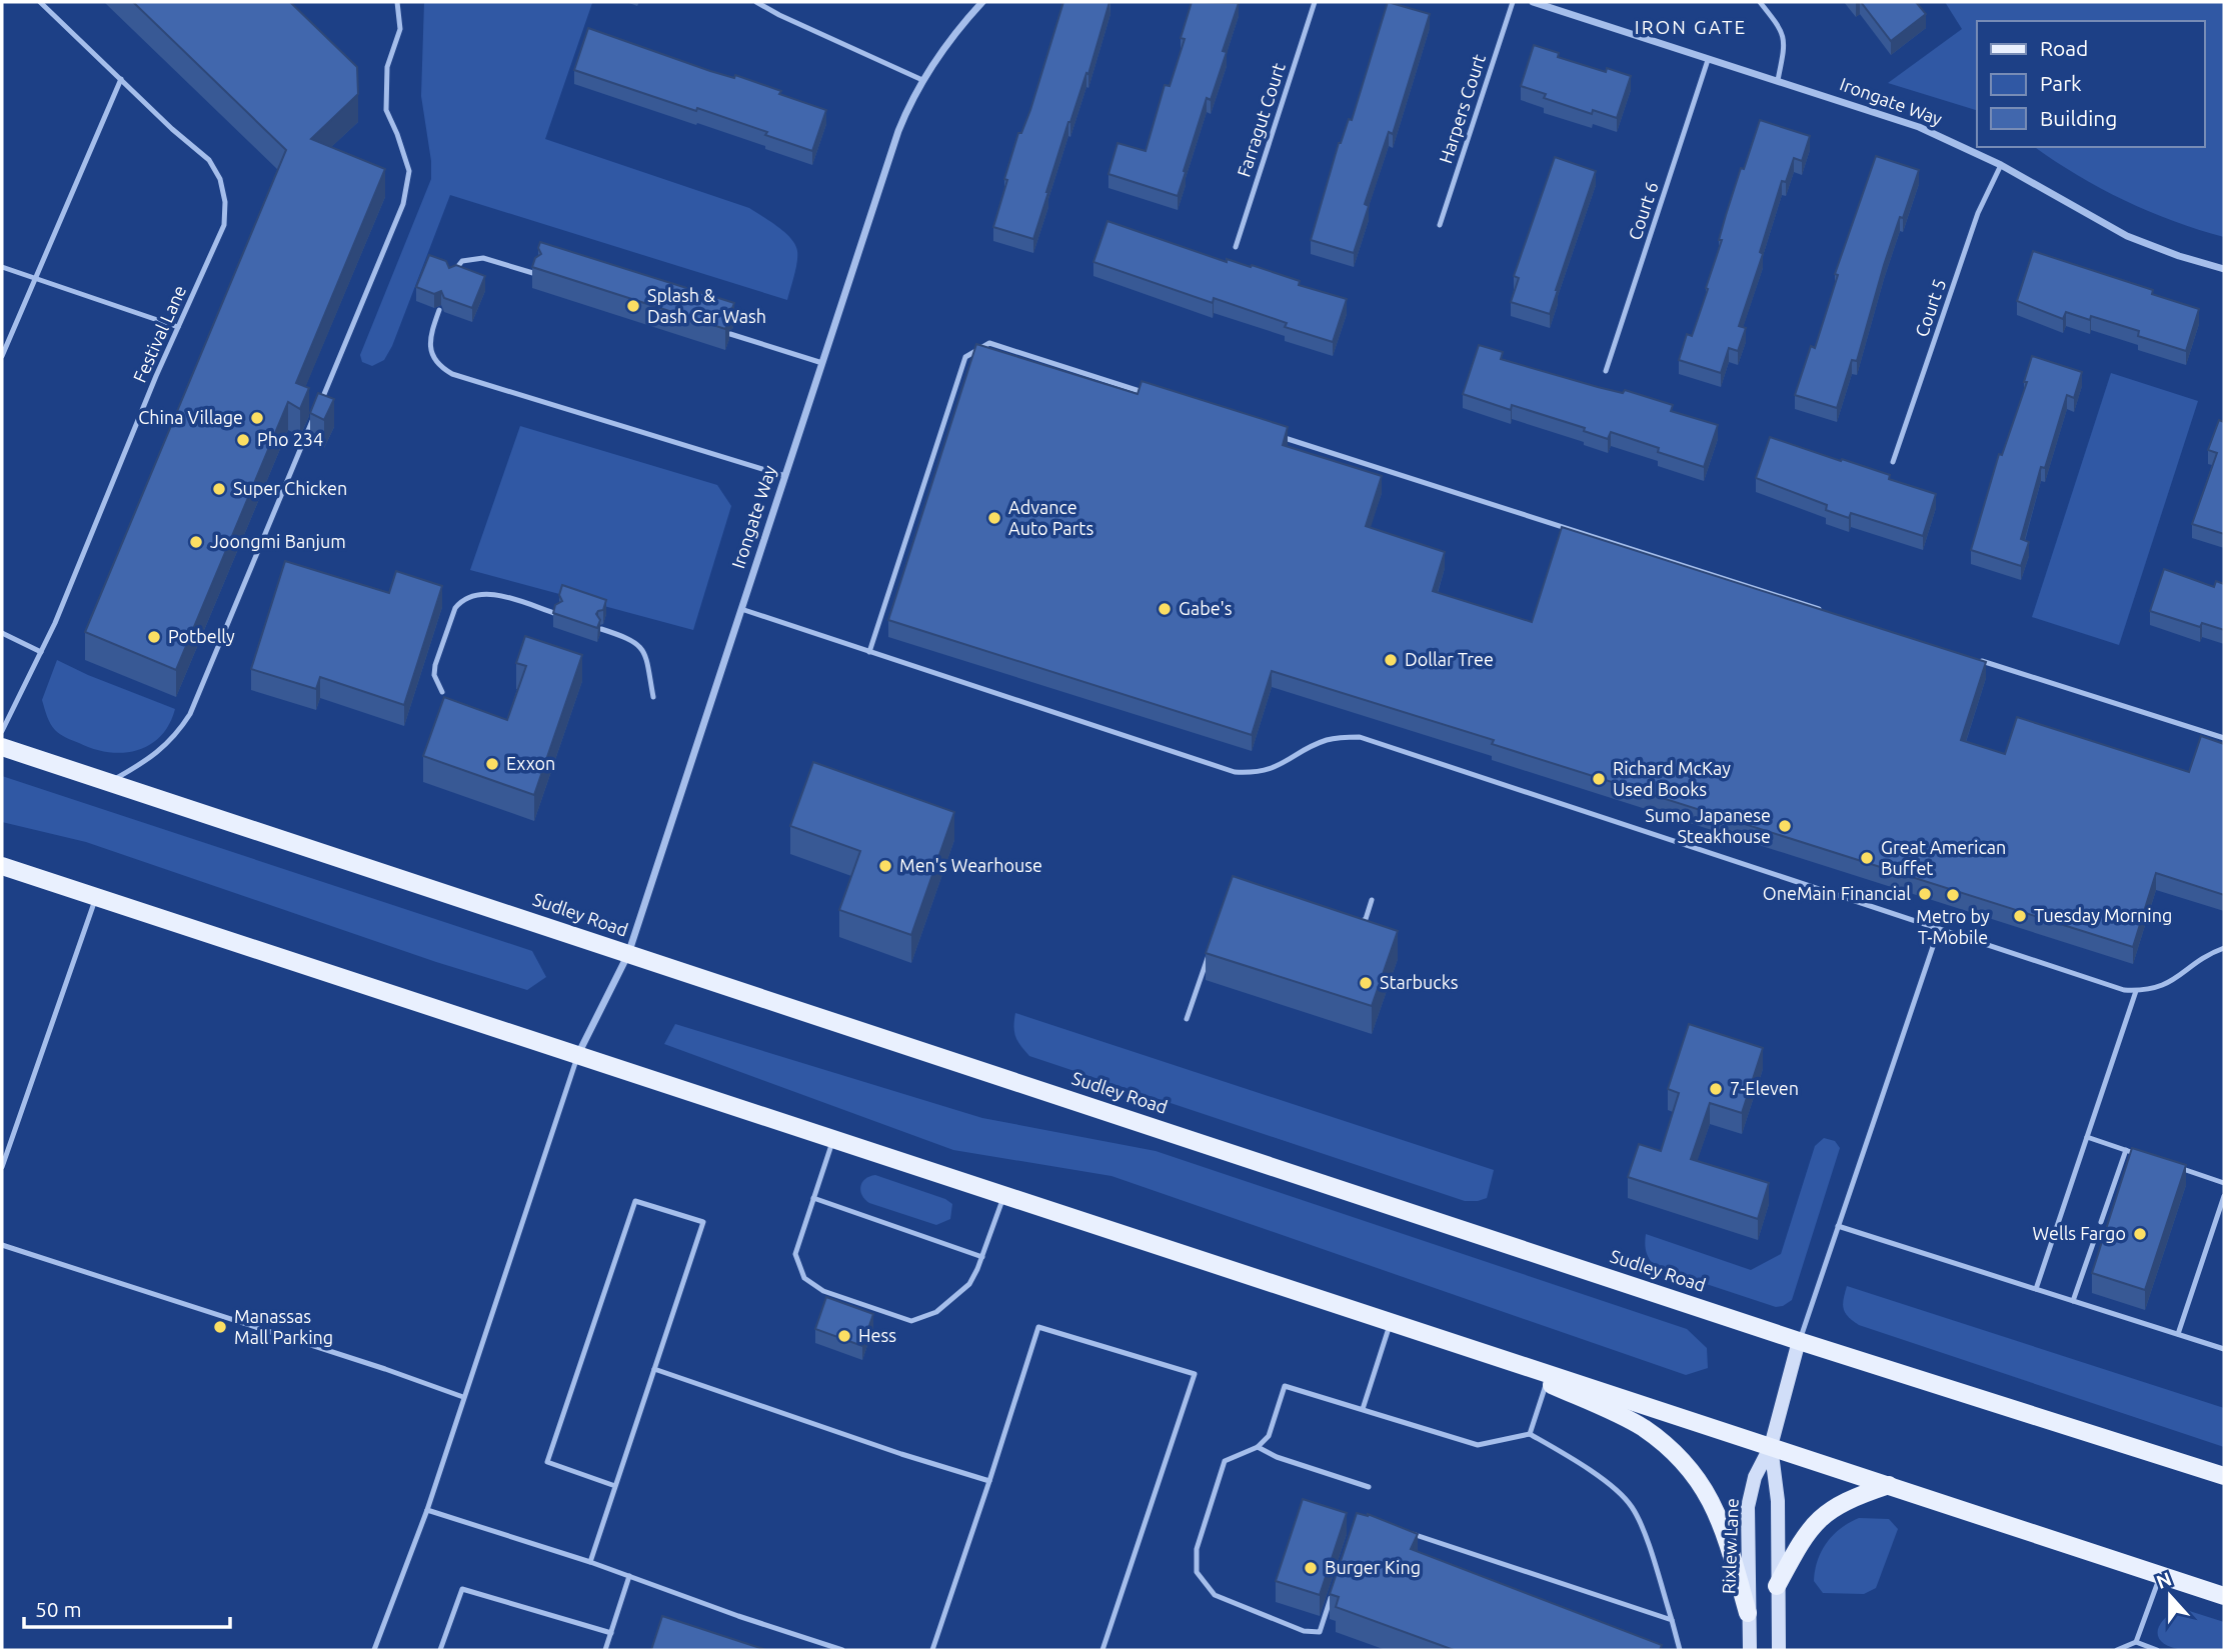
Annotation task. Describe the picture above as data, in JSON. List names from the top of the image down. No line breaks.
{"streets":{"main road":["Sudley Road"],"street":["Irongate Way","Rixlew Lane"],"lane":["Harpers Court","Farragut Court","Court 6","Court 5","Festival Lane"]},"crossings":[["Irongate Way","Court 6"],["Irongate Way","Court 5"],["Irongate Way","Sudley Road"],["Sudley Road","Rixlew Lane"]],"districts":["IRON GATE"],"places":["Splash & Dash Car Wash","China Village","Pho 234","Super Chicken","Advance Auto Parts","Joongmi Banjum","Gabe's","Potbelly","Dollar Tree","Exxon","Richard McKay Used Books","Sumo Japanese Steakhouse","Great American Buffet","Men's Wearhouse","OneMain Financial","Metro by T-Mobile","Tuesday Morning","Starbucks","7-Eleven","Wells Fargo","Manassas Mall Parking","Hess","Burger King"],"legend":["Road","Park","Building"],"scale_bar":"50 m","north":"top"}
